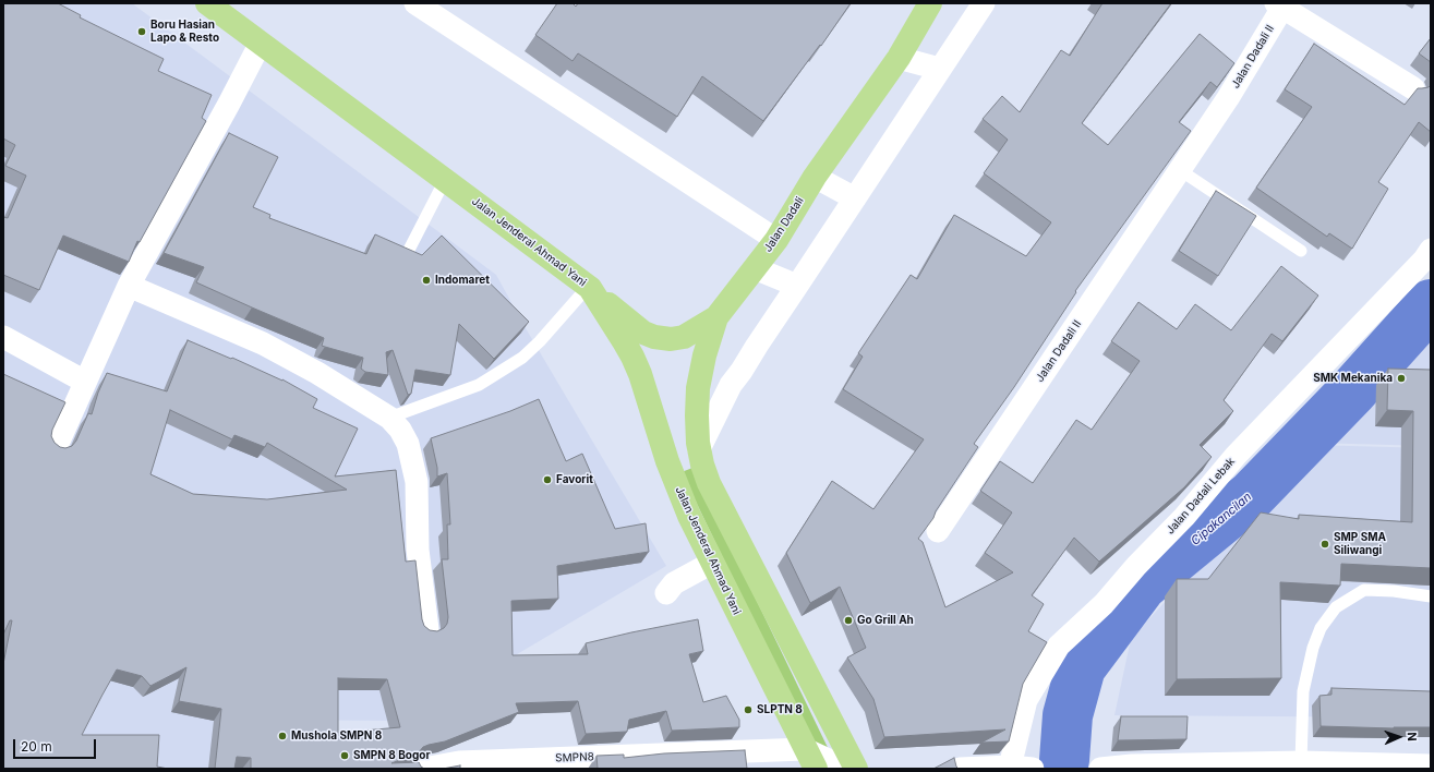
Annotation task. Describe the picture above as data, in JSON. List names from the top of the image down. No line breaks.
{"streets":{"main road":["Jalan Dadali","Jalan Jenderal Ahmad Yani"],"street":["Jalan Dadali II","Jalan Dadali Lebak","SMPN8"]},"crossings":[["Jalan Jenderal Ahmad Yani","SMPN8"]],"water":["Cipakancilan"],"places":["Boru Hasian Lapo & Resto","Indomaret","SMK Mekanika","Favorit","SMP SMA Siliwangi","Go Grill Ah","SLPTN 8","Mushola SMPN 8","SMPN 8 Bogor"],"scale_bar":"20 m","north":"right"}
